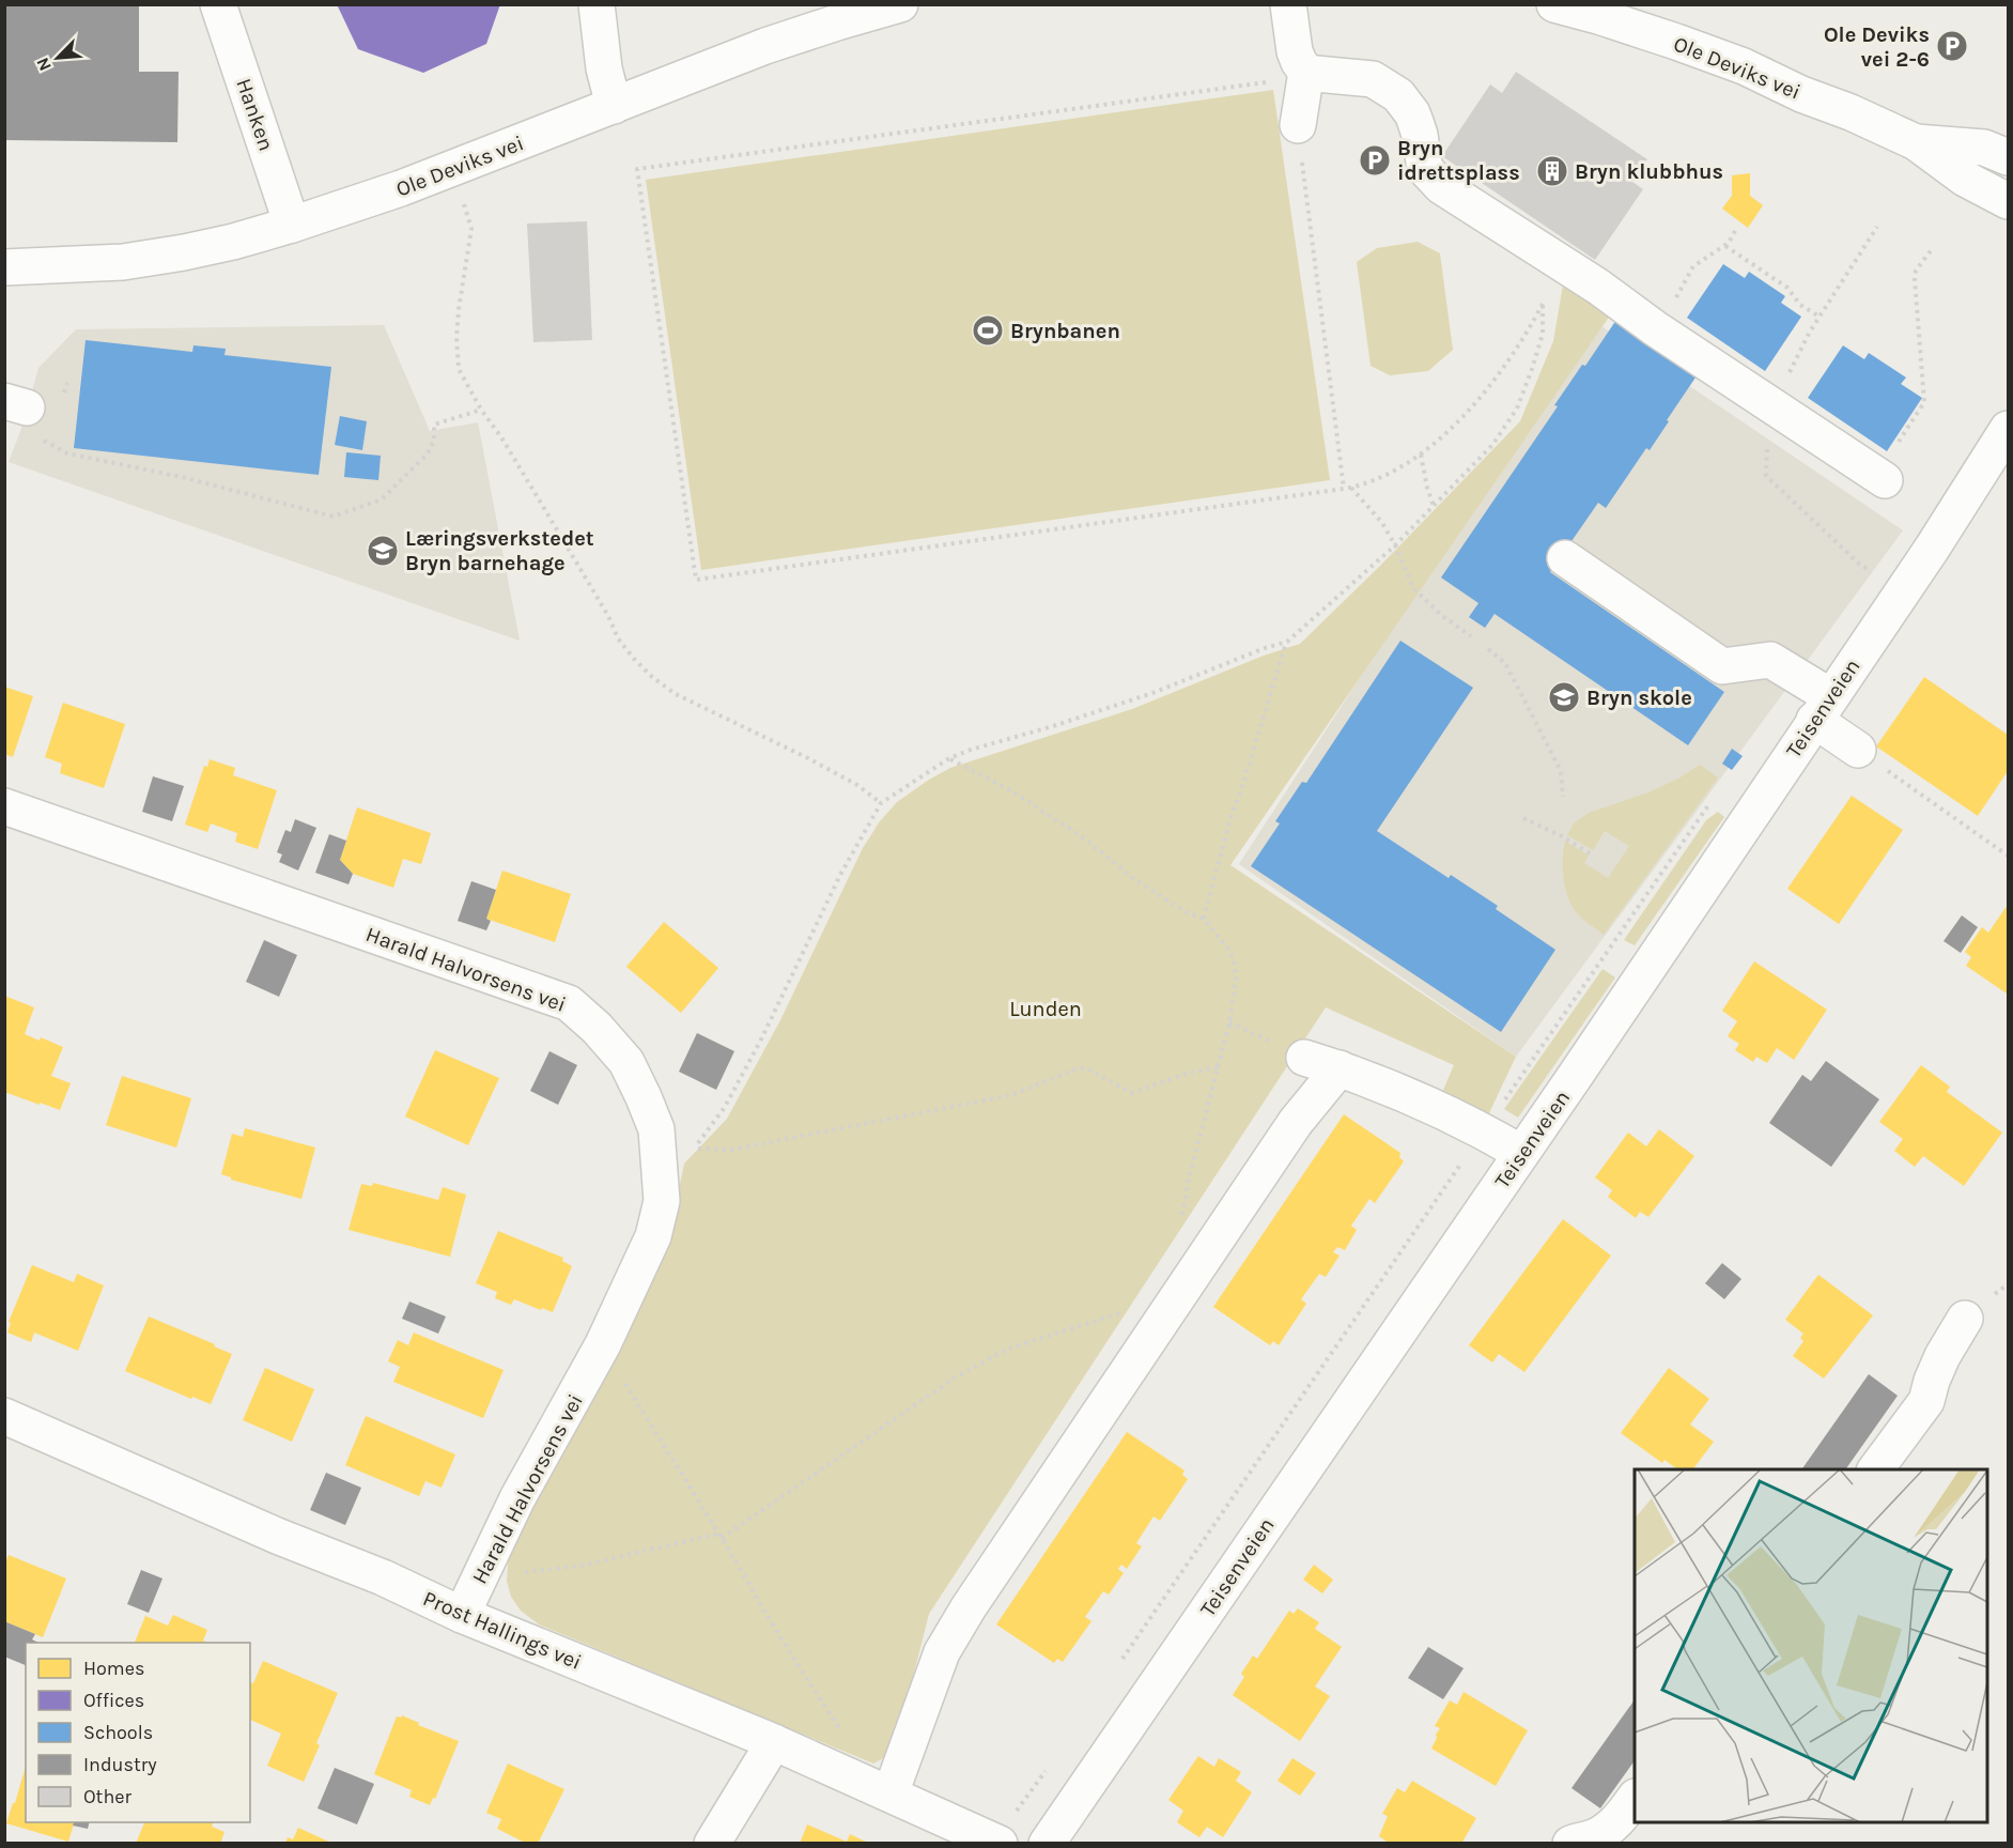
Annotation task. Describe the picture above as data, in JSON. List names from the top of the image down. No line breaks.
{"streets":{"street":["Ole Deviks vei","Hanken","Teisenveien","Harald Halvorsens vei","Prost Hallings vei"]},"crossings":[["Ole Deviks vei","Hanken"],["Harald Halvorsens vei","Prost Hallings vei"]],"parks":["Lunden"],"places":{"parking":["Ole Deviks vei 2-6","Bryn idrettsplass"],"building":["Bryn klubbhus"],"sports":["Brynbanen"],"school or university":["Læringsverkstedet Bryn barnehage","Bryn skole"]},"legend":["Homes","Offices","Schools","Industry","Other"],"north":"bottom left"}
